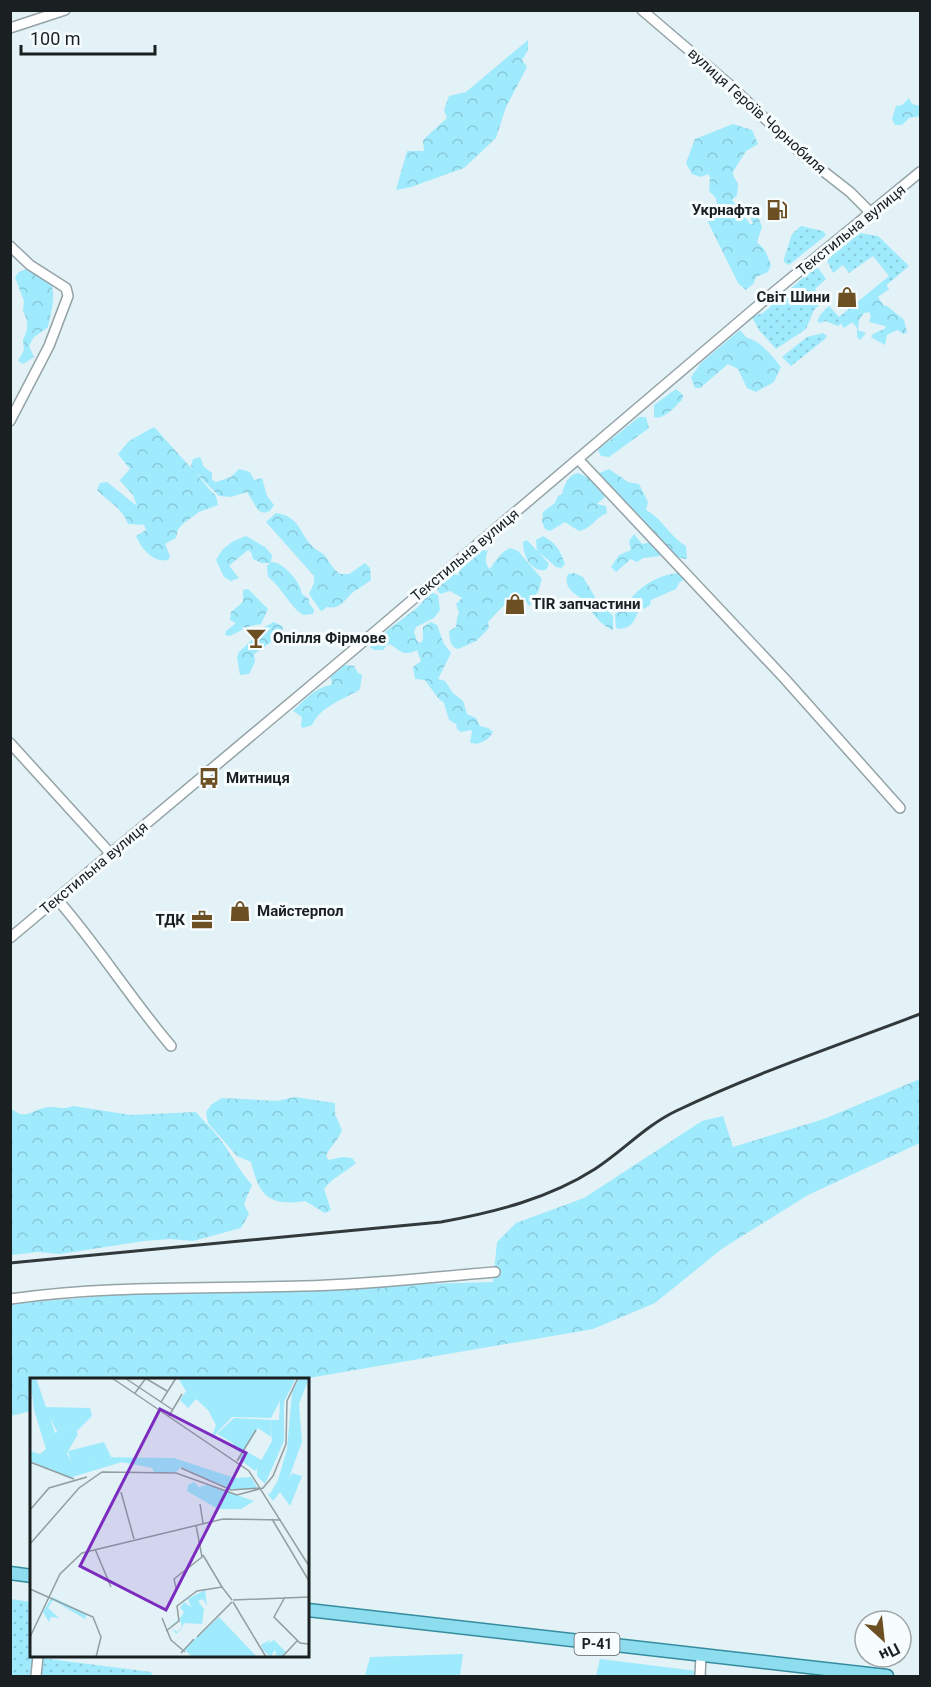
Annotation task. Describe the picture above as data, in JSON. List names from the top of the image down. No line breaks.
{"streets":{"main road":["Р-41"],"street":["вулиця Героїв Чорнобиля","Текстильна вулиця"]},"crossings":[["вулиця Героїв Чорнобиля","Текстильна вулиця"]],"places":{"fuel station":["Укрнафта"],"shop":["Світ Шини","TIR запчастини","Майстерпол"],"bar":["Опілля Фірмове"],"bus stop":["Митниця"],"office":["ТДК"]},"scale_bar":"100 m","north":"bottom right"}
